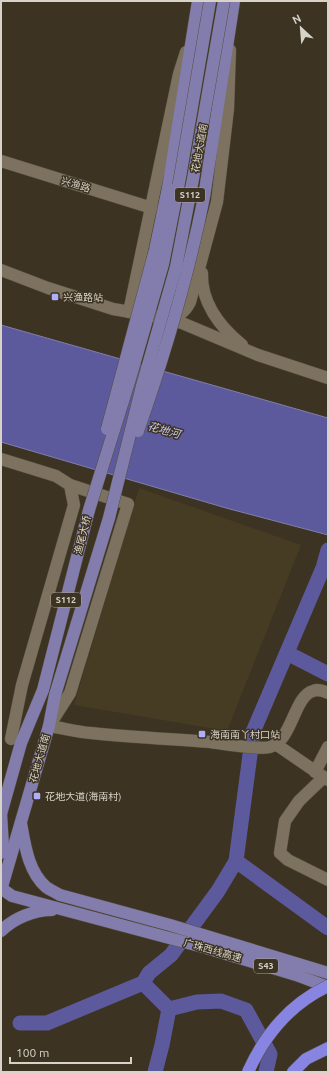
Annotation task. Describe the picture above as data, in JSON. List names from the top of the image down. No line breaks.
{"streets":{"main road":["花地大道南","S112","渔尾大桥","广珠西线高速","S43"],"street":["兴渔路"]},"crossings":[["花地大道南","渔尾大桥"],["花地大道南","S43"],["广珠西线高速","S43"]],"water":["花地河"],"places":{"transit":["兴渔路站","海南南丫村口站","花地大道(海南村)"]},"scale_bar":"100 m","north":"top left"}
